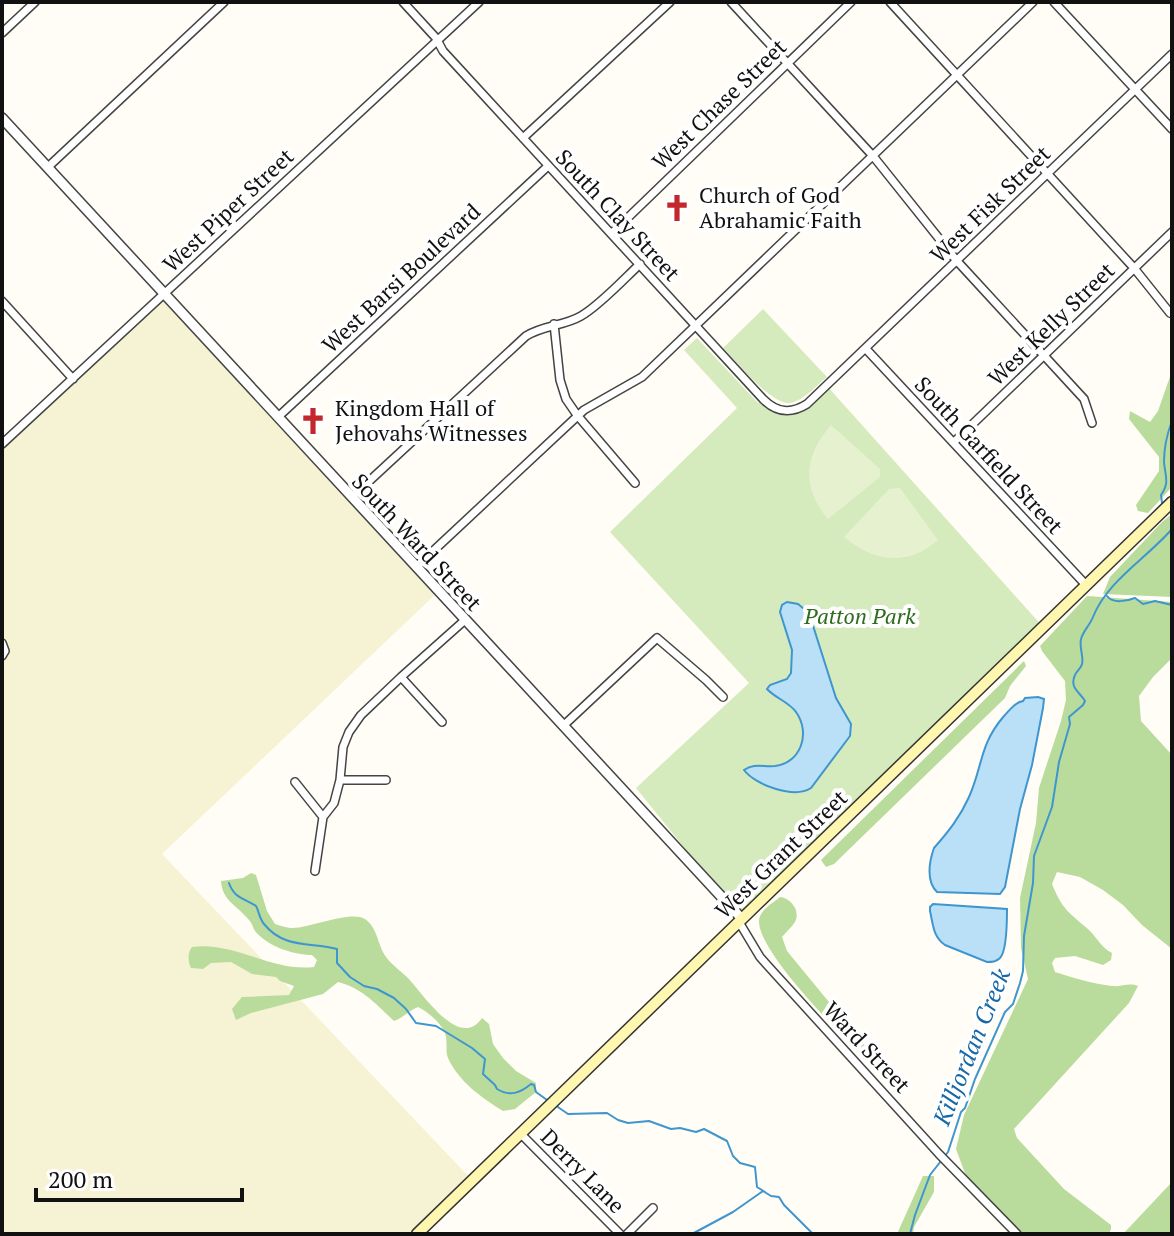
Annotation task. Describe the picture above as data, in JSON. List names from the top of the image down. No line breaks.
{"streets":{"main road":["West Grant Street"],"street":["West Chase Street","West Fisk Street","West Piper Street","South Clay Street","West Barsi Boulevard","West Kelly Street","South Garfield Street","South Ward Street","Ward Street","Derry Lane"]},"crossings":[["West Chase Street","South Clay Street"],["West Fisk Street","South Clay Street"],["West Fisk Street","South Garfield Street"],["West Piper Street","South Clay Street"],["West Piper Street","South Ward Street"],["South Clay Street","West Barsi Boulevard"],["West Barsi Boulevard","South Ward Street"],["West Kelly Street","South Garfield Street"],["South Garfield Street","West Grant Street"],["South Ward Street","West Grant Street"],["South Ward Street","Ward Street"],["West Grant Street","Ward Street"],["West Grant Street","Derry Lane"]],"water":["Killjordan Creek"],"parks":["Patton Park"],"places":{"church":["Church of God Abrahamic Faith","Kingdom Hall of Jehovahs Witnesses"]},"scale_bar":"200 m"}
